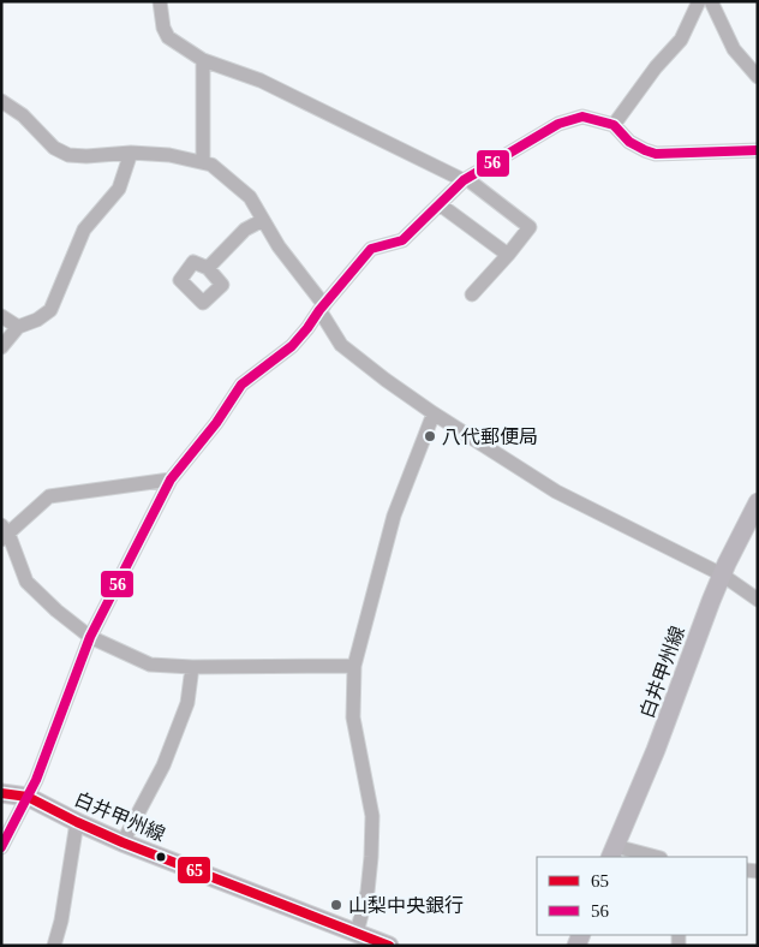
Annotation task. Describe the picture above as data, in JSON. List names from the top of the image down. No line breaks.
{"streets":{"main road":["白井甲州線"]},"places":["八代郵便局","山梨中央銀行"],"lines":["transit line 56","transit line 65"],"legend":["65","56"]}
